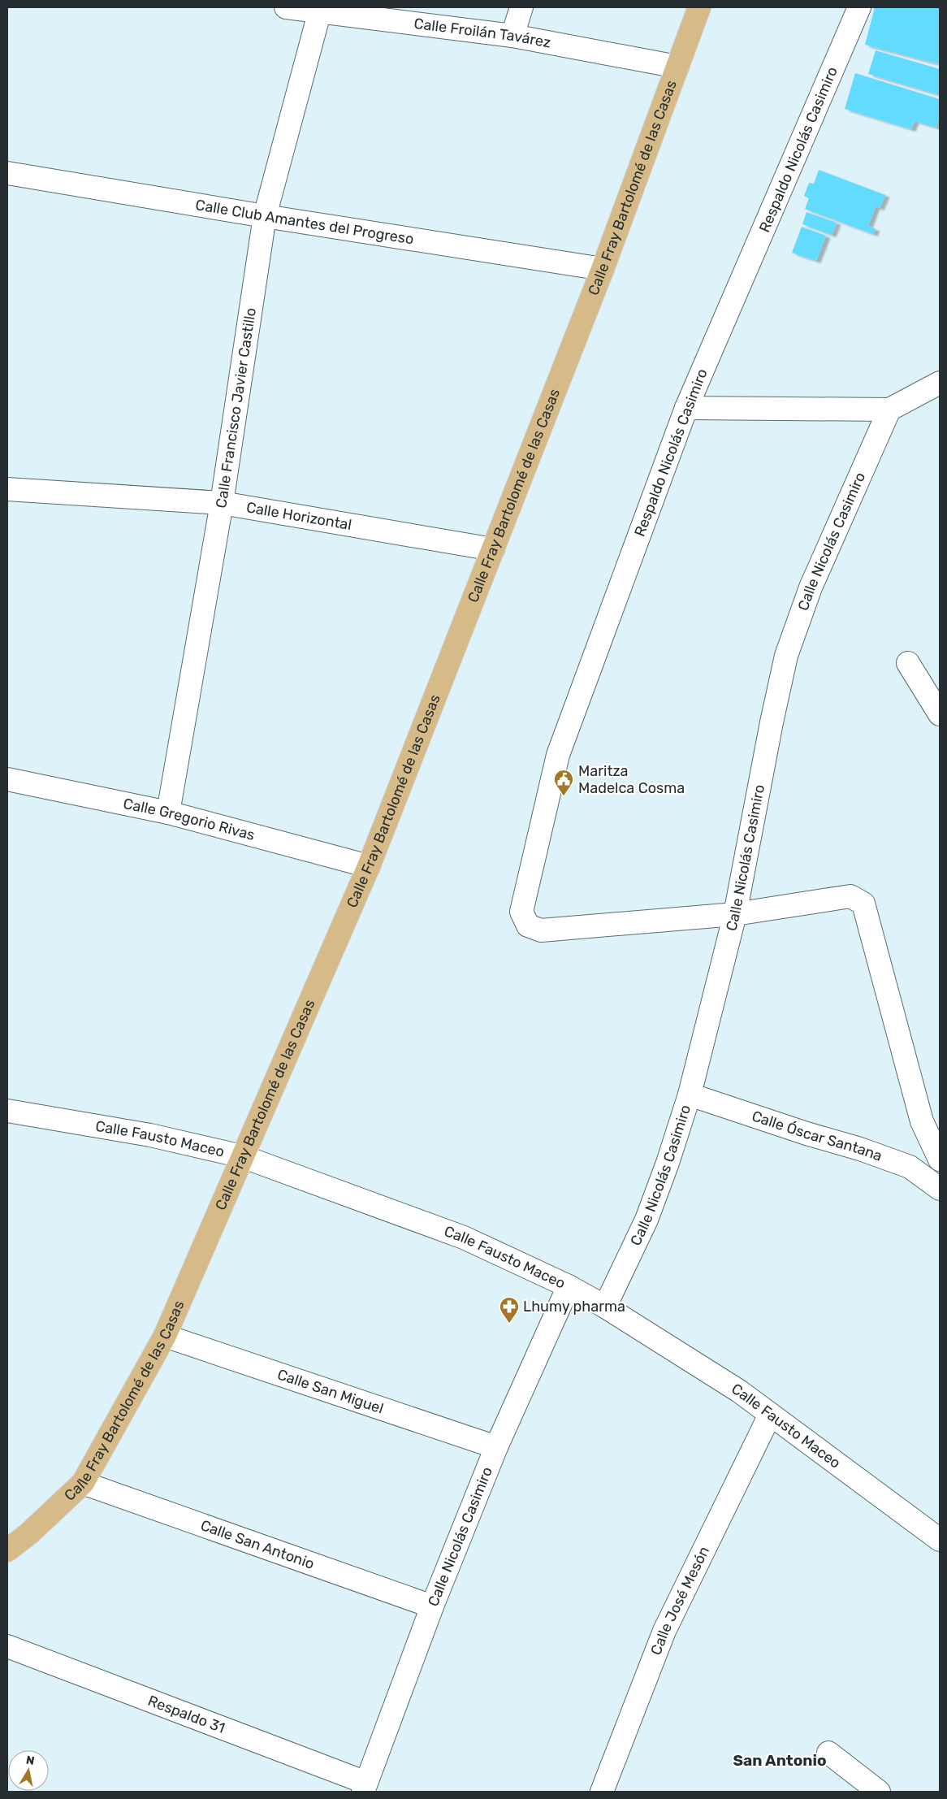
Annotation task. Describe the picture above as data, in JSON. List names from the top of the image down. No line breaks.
{"streets":{"main road":["Calle Fray Bartolomé de las Casas"],"street":["Calle Froilán Tavárez","Respaldo Nicolás Casimiro","Calle Club Amantes del Progreso","Calle Francisco Javier Castillo","Calle Horizontal","Calle Nicolás Casimiro","Calle Gregorio Rivas","Calle Óscar Santana","Calle Fausto Maceo","Calle San Miguel","Calle San Antonio","Calle José Mesón","Respaldo 31"]},"crossings":[["Calle Froilán Tavárez","Calle Fray Bartolomé de las Casas"],["Calle Froilán Tavárez","Calle Francisco Javier Castillo"],["Respaldo Nicolás Casimiro","Calle Nicolás Casimiro"],["Calle Fray Bartolomé de las Casas","Calle Club Amantes del Progreso"],["Calle Fray Bartolomé de las Casas","Calle Horizontal"],["Calle Fray Bartolomé de las Casas","Calle Gregorio Rivas"],["Calle Fray Bartolomé de las Casas","Calle Fausto Maceo"],["Calle Fray Bartolomé de las Casas","Calle San Miguel"],["Calle Fray Bartolomé de las Casas","Calle San Antonio"],["Calle Club Amantes del Progreso","Calle Francisco Javier Castillo"],["Calle Francisco Javier Castillo","Calle Horizontal"],["Calle Francisco Javier Castillo","Calle Gregorio Rivas"],["Calle Nicolás Casimiro","Calle Óscar Santana"],["Calle Nicolás Casimiro","Calle Fausto Maceo"],["Calle Nicolás Casimiro","Calle San Miguel"],["Calle Nicolás Casimiro","Calle San Antonio"],["Calle Nicolás Casimiro","Respaldo 31"],["Calle Fausto Maceo","Calle José Mesón"]],"districts":["San Antonio"],"places":{"public building":["Maritza Madelca Cosma"],"pharmacy":["Lhumy pharma"]},"north":"top"}
